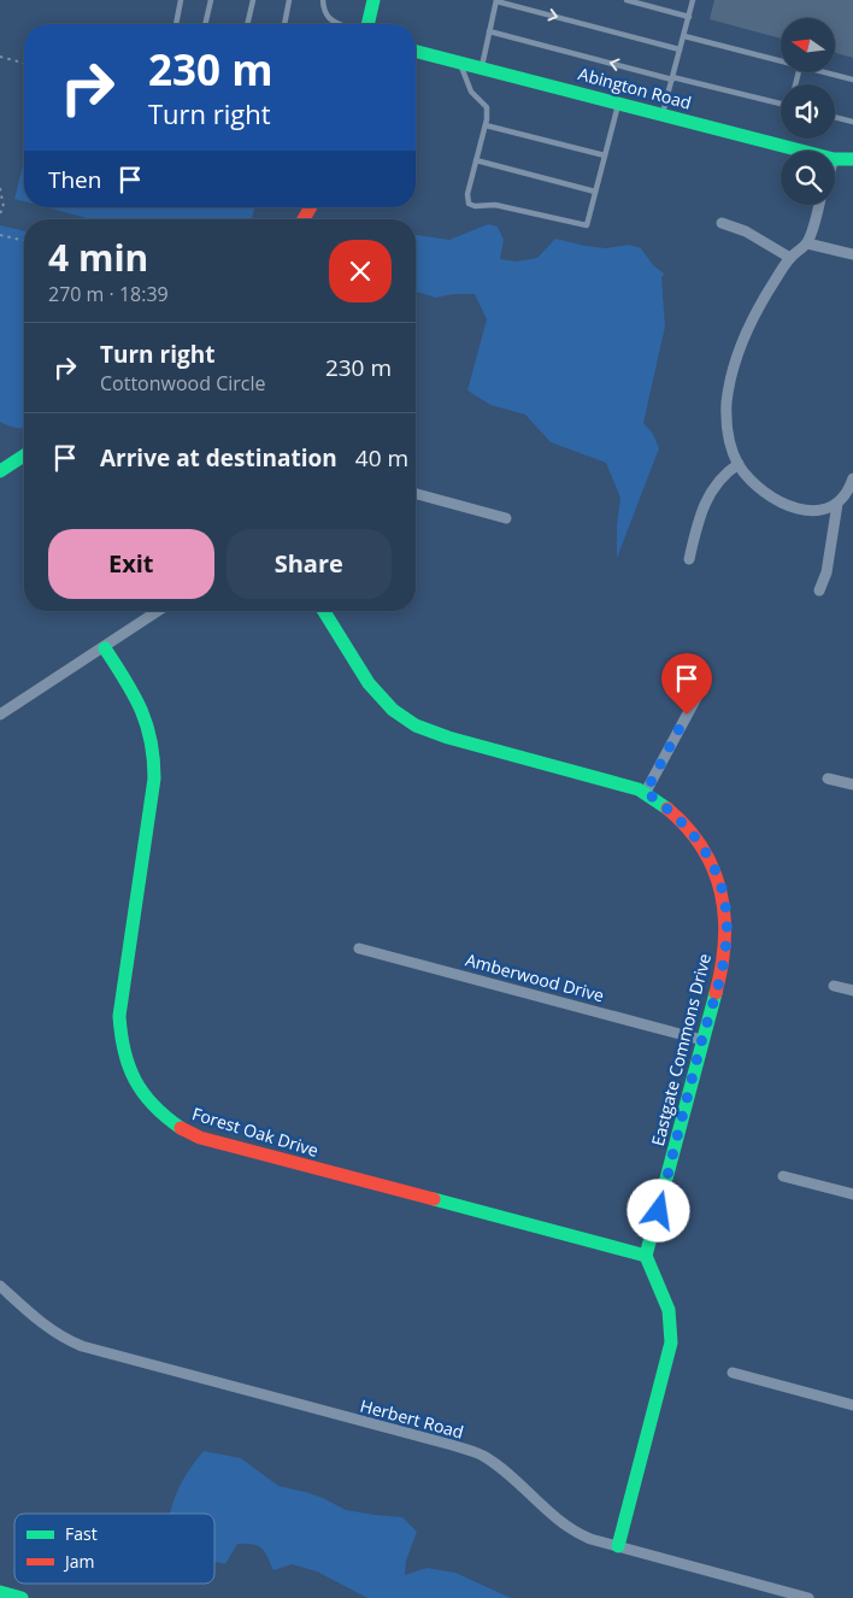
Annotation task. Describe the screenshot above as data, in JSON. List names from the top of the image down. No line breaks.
{"streets":{"street":["Abington Road","Amberwood Drive","Eastgate Commons Drive","Forest Oak Drive","Herbert Road"]},"crossings":[["Amberwood Drive","Eastgate Commons Drive"],["Eastgate Commons Drive","Forest Oak Drive"]],"legend":["Fast","Jam"],"north":"left","page":{"turn":["230 m","Turn right"],"then":"Then","heading":["4 min","270 m · 18:39"],"list":[{"name":"Turn right","note":"Cottonwood Circle","value":"230 m"},{"name":"Arrive at destination","value":"40 m"}],"buttons":["Exit","Share"]}}
